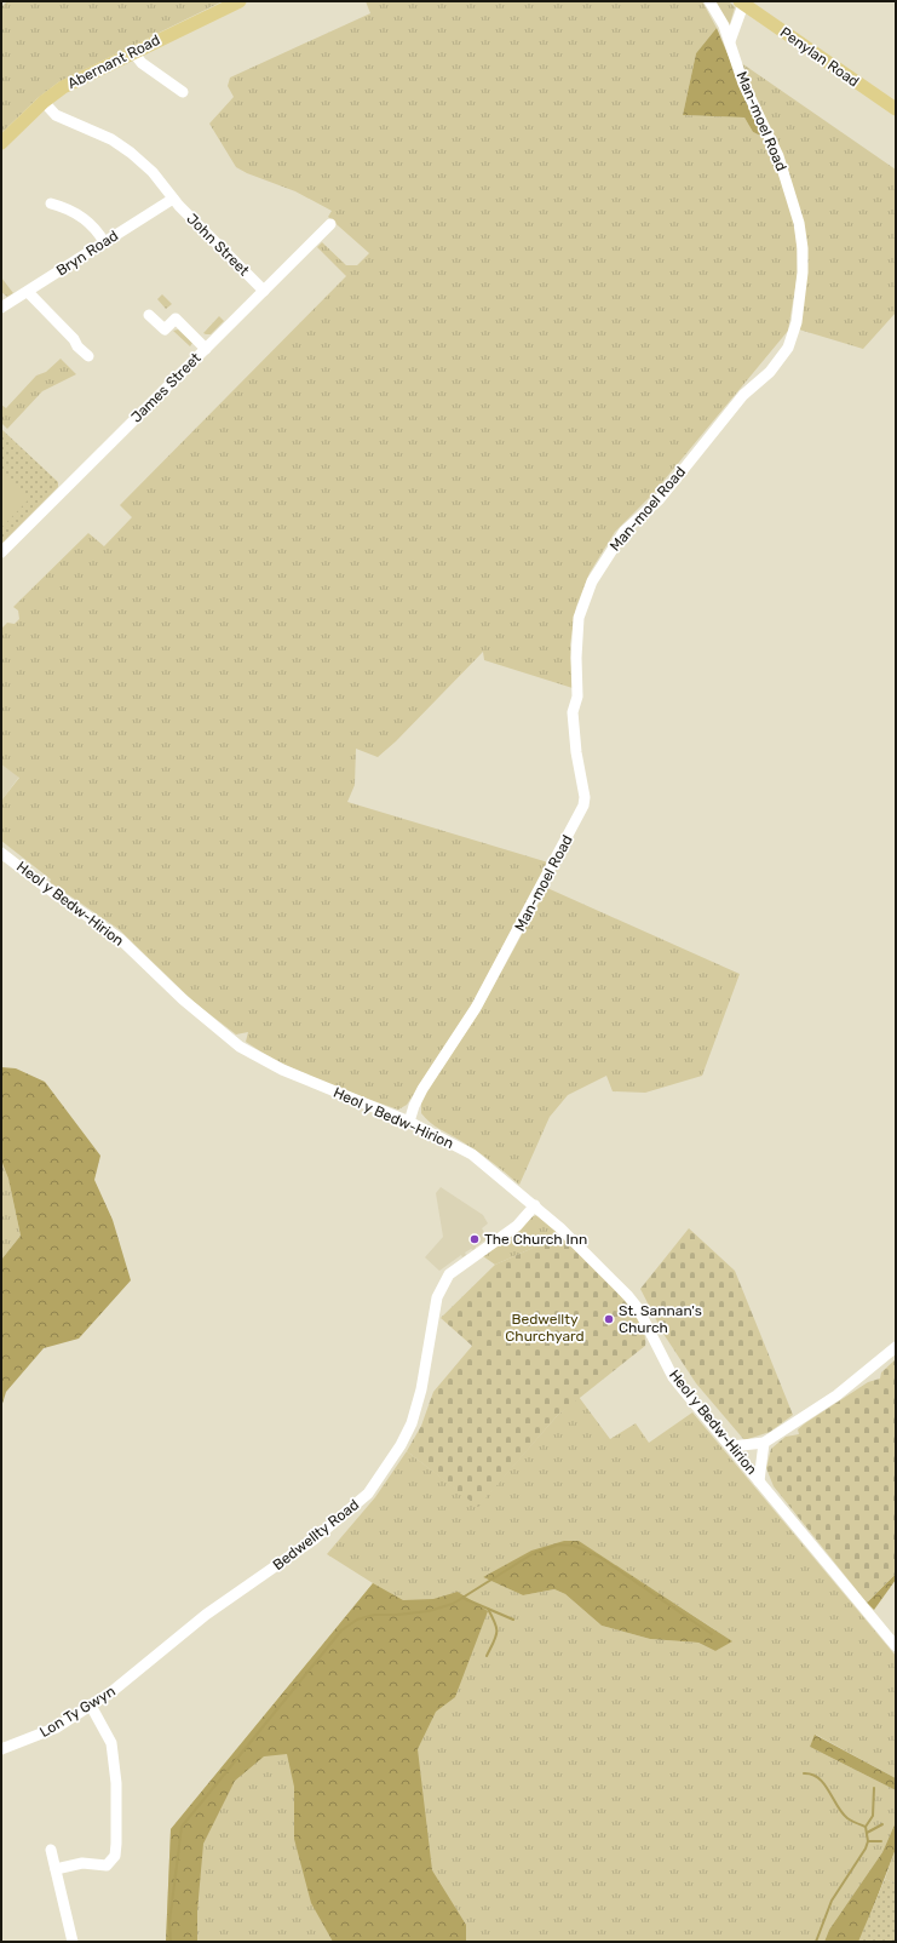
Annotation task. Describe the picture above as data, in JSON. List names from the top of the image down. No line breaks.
{"streets":{"main road":["Penylan Road","Abernant Road"],"street":["Man-moel Road","John Street","Bryn Road","James Street","Heol y Bedw-Hirion","Bedwellty Road","Lon Ty Gwyn"]},"crossings":[["Abernant Road","John Street"],["Man-moel Road","Heol y Bedw-Hirion"],["John Street","Bryn Road"],["John Street","James Street"],["Heol y Bedw-Hirion","Bedwellty Road"],["Bedwellty Road","Lon Ty Gwyn"]],"parks":["Bedwellty Churchyard"],"places":["The Church Inn","St. Sannan's Church"]}
